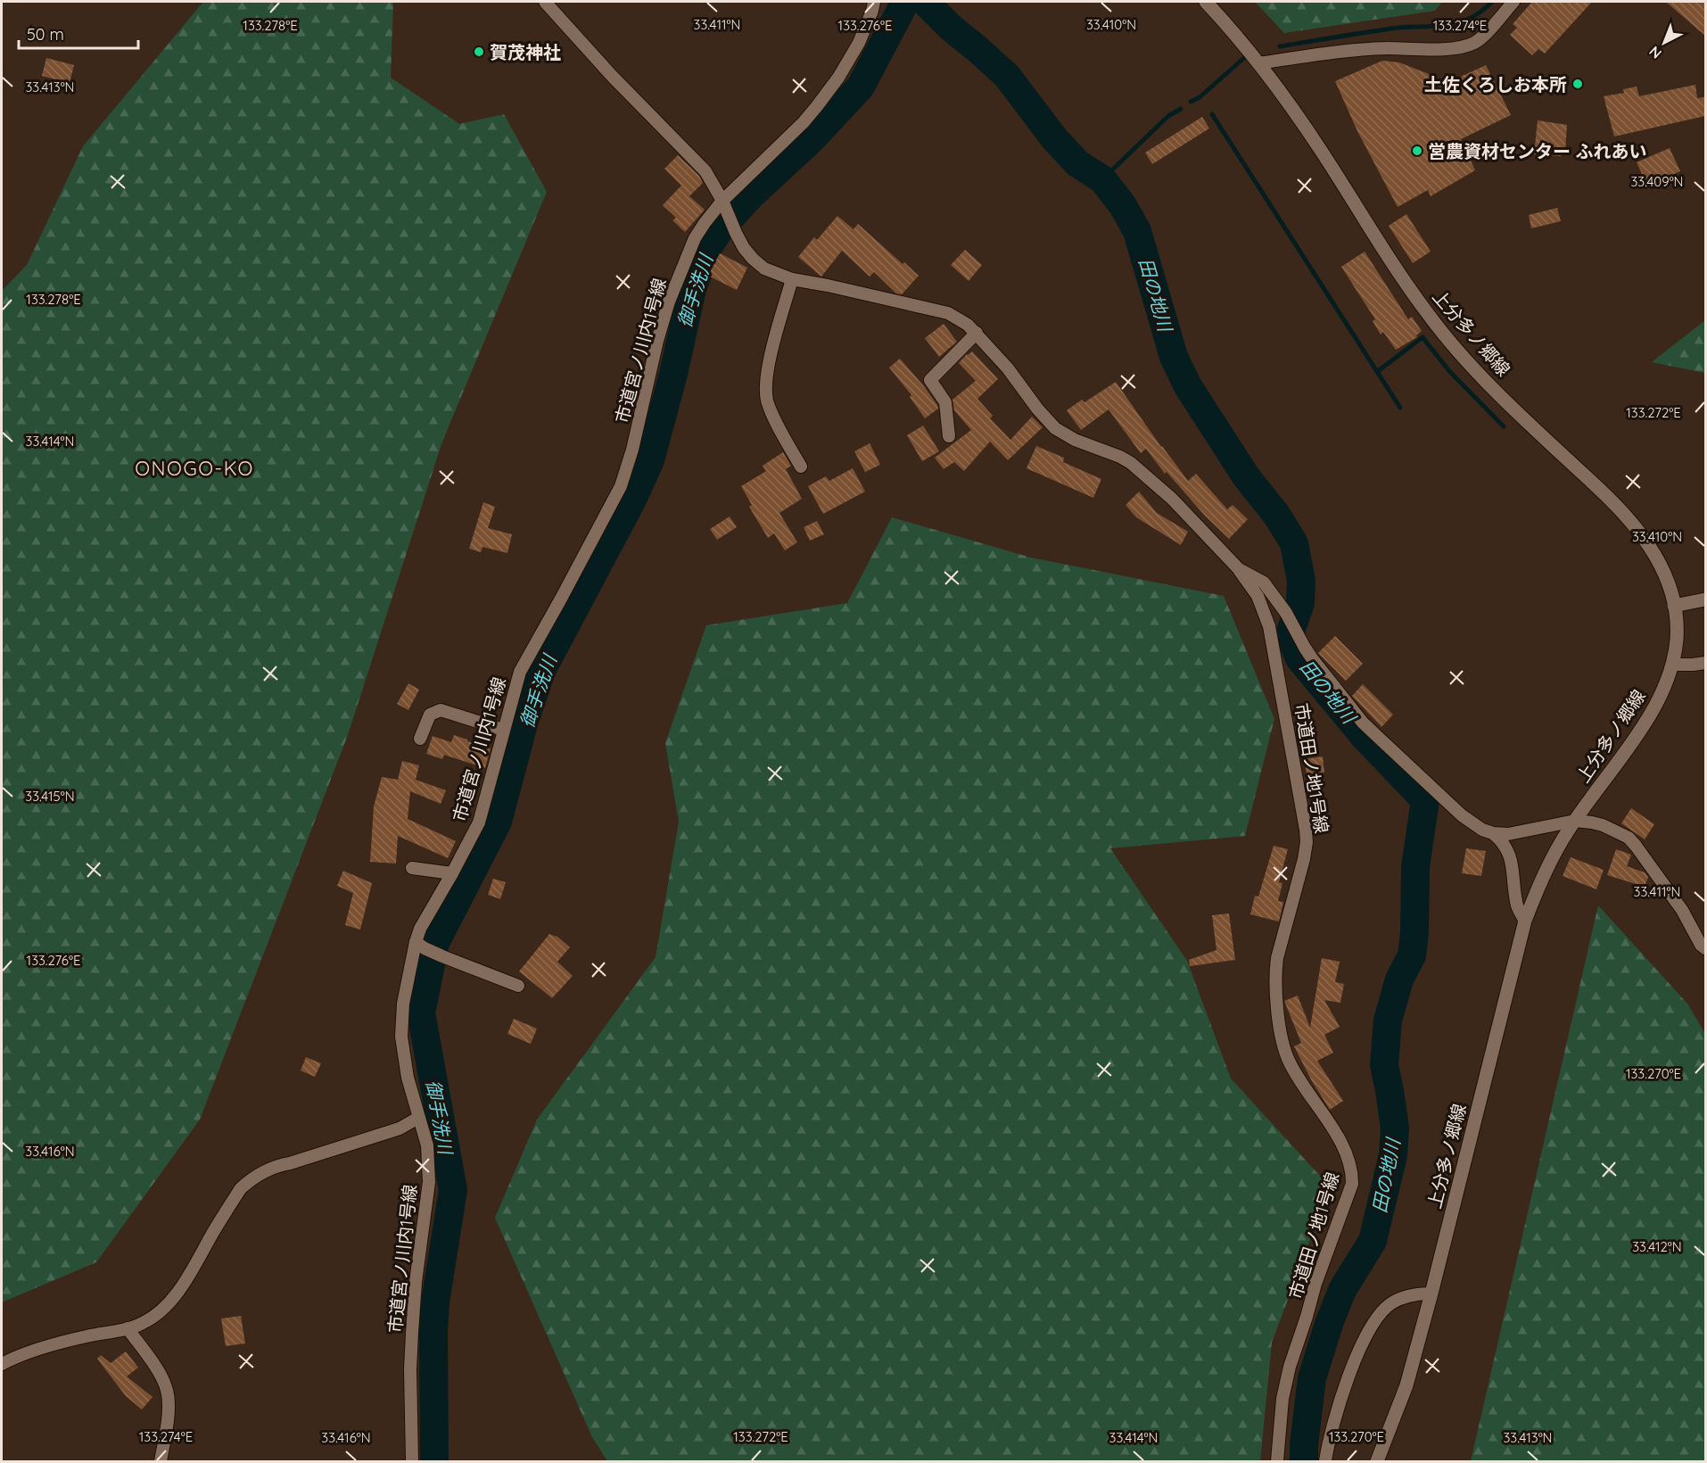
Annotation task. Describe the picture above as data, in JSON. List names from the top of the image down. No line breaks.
{"streets":{"main road":["上分多ノ郷線"],"street":["市道宮ノ川内1号線","市道田ノ地1号線"]},"districts":["ONOGO-KO"],"water":["御手洗川","田の地川"],"places":["賀茂神社","土佐くろしお本所","営農資材センター ふれあい"],"scale_bar":"50 m","north":"bottom left","coordinates":["33.411°N","33.410°N","133.278°E","133.276°E","133.274°E","33.413°N","33.409°N","133.272°E","33.414°N","33.415°N","133.270°E","33.416°N","33.412°N"]}
